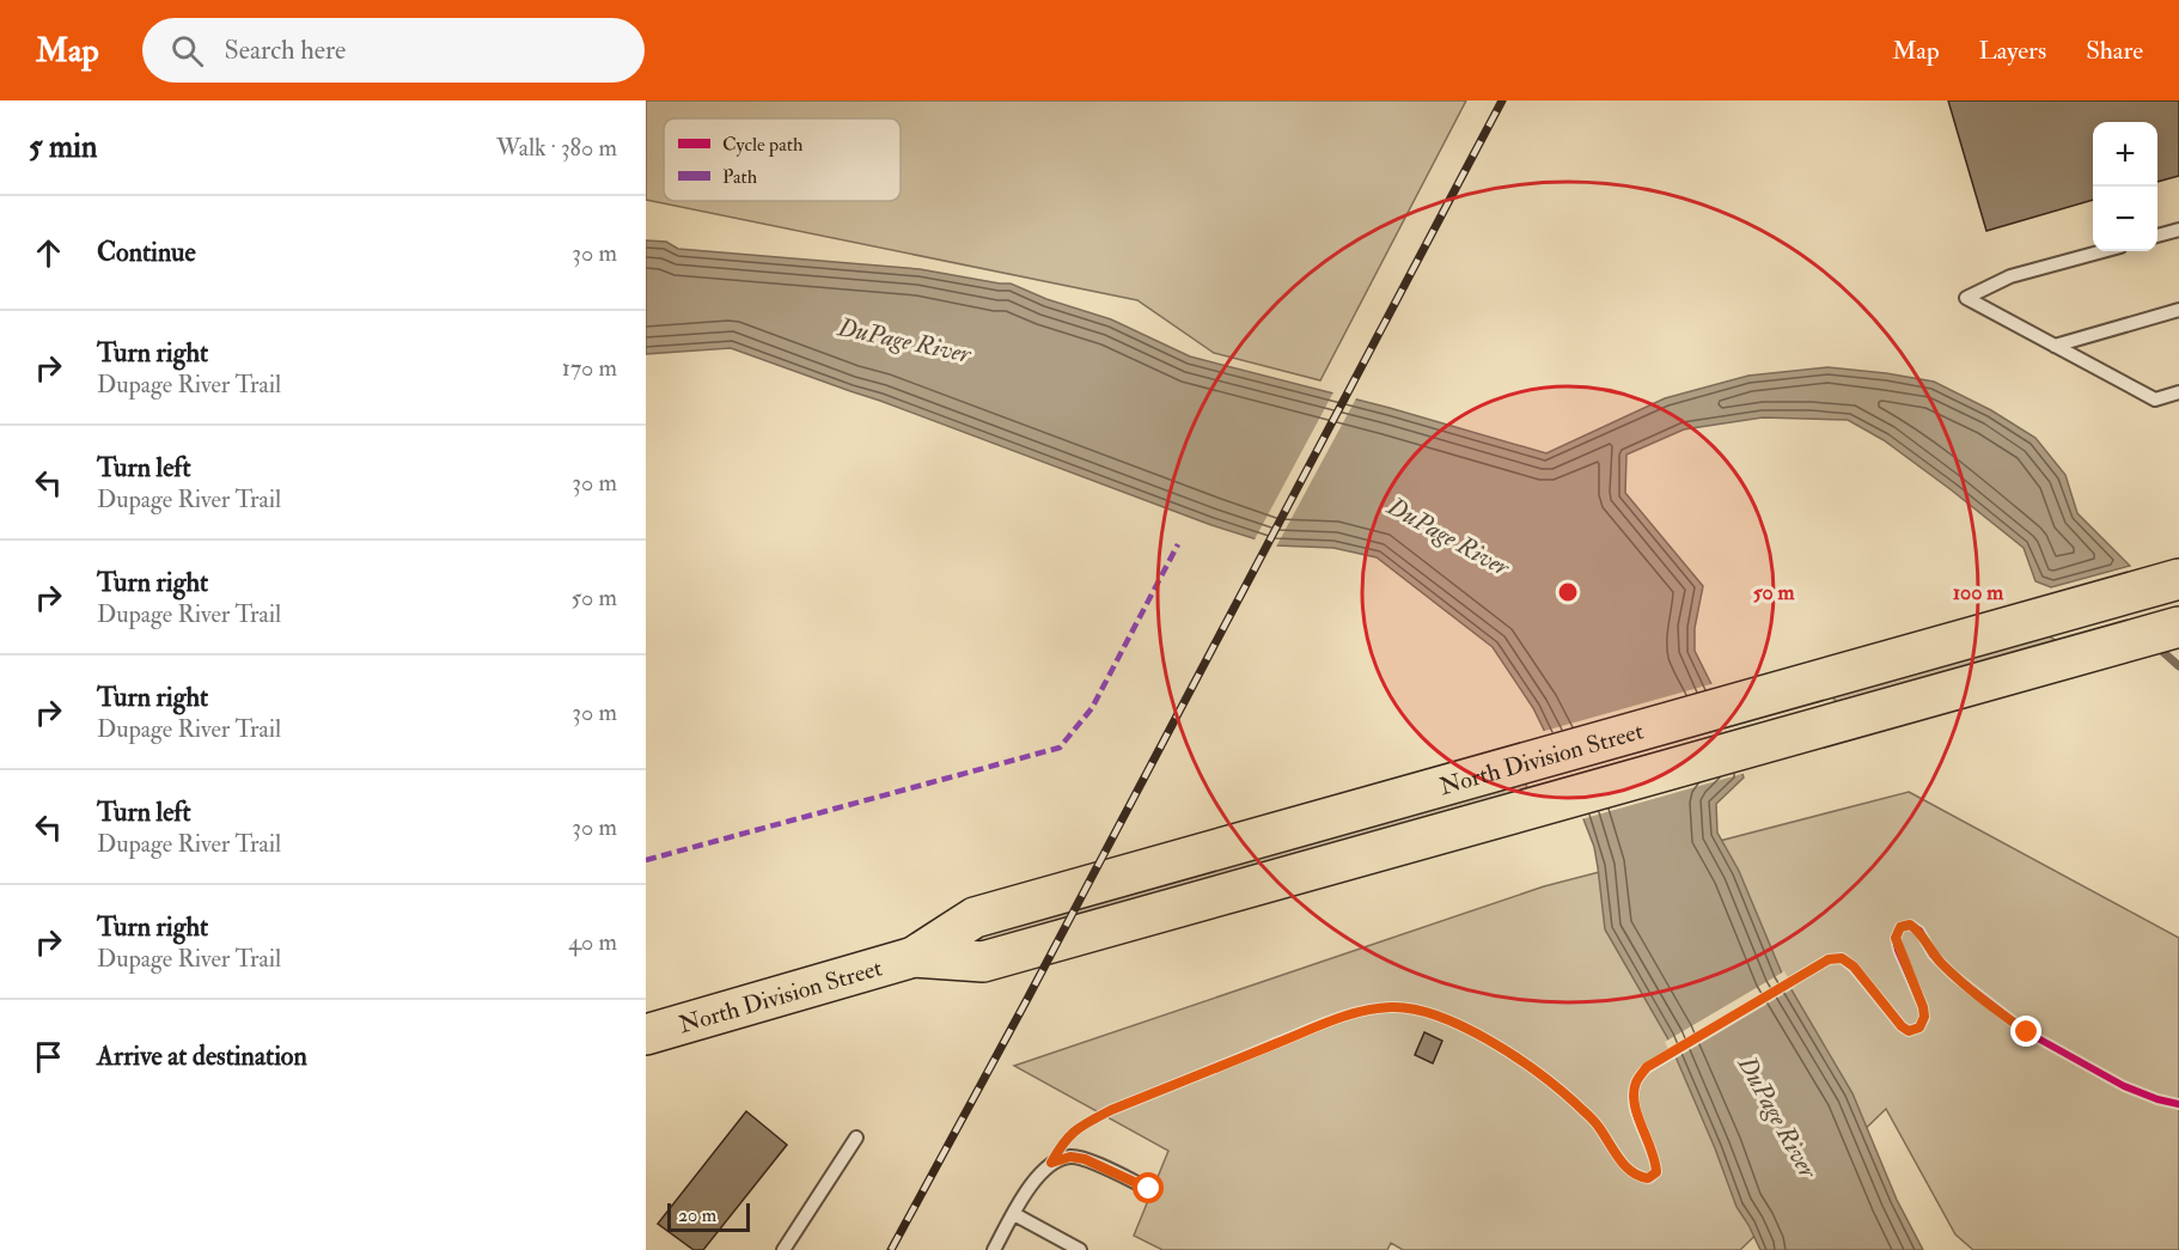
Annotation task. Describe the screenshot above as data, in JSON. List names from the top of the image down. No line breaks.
{"streets":{"main road":["North Division Street"]},"water":["DuPage River"],"legend":["Cycle path","Path"],"scale_bar":"20 m","page":{"header":"Map","search":"Search here","nav":["Map","Layers","Share"],"heading":["5 min","Walk · 380 m"],"map_buttons":["+","−"],"list":[["Continue","30 m"],["Turn right","Dupage River Trail","170 m"],["Turn left","Dupage River Trail","30 m"],["Turn right","Dupage River Trail","50 m"],["Turn right","Dupage River Trail","30 m"],["Turn left","Dupage River Trail","30 m"],["Turn right","Dupage River Trail","40 m"],"Arrive at destination"],"scale":"20 m"},"rings":["50 m","100 m"]}
